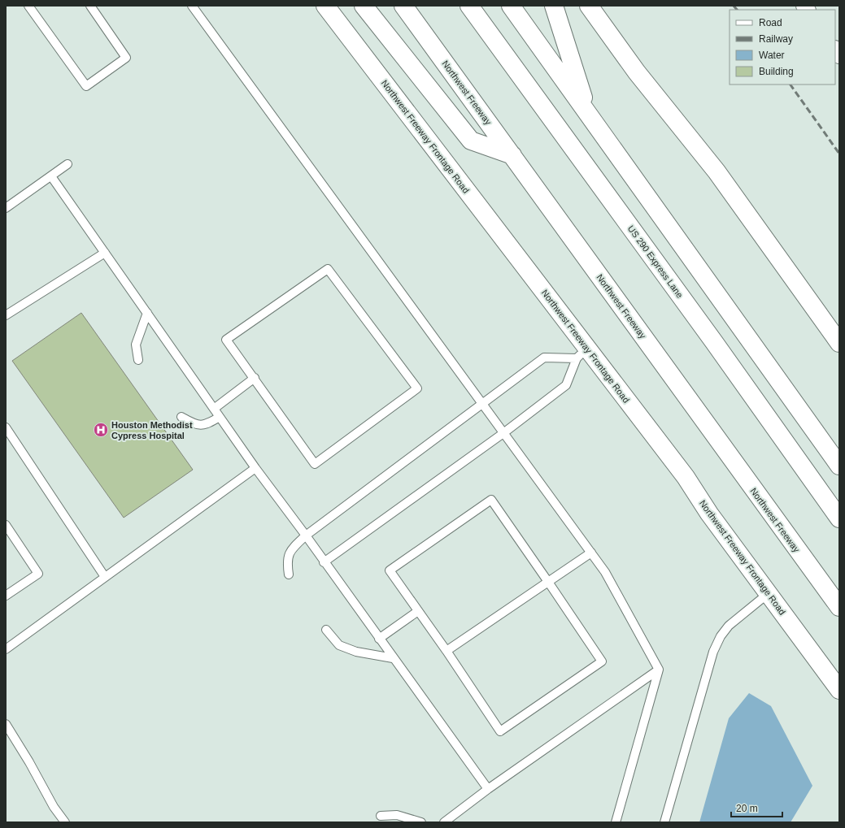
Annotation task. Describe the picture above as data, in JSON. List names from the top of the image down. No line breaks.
{"streets":{"main road":["Northwest Freeway","Northwest Freeway Frontage Road","US 290 Express Lane"]},"places":{"hospital":["Houston Methodist Cypress Hospital"]},"legend":["Road","Railway","Water","Building"],"scale_bar":"20 m"}
